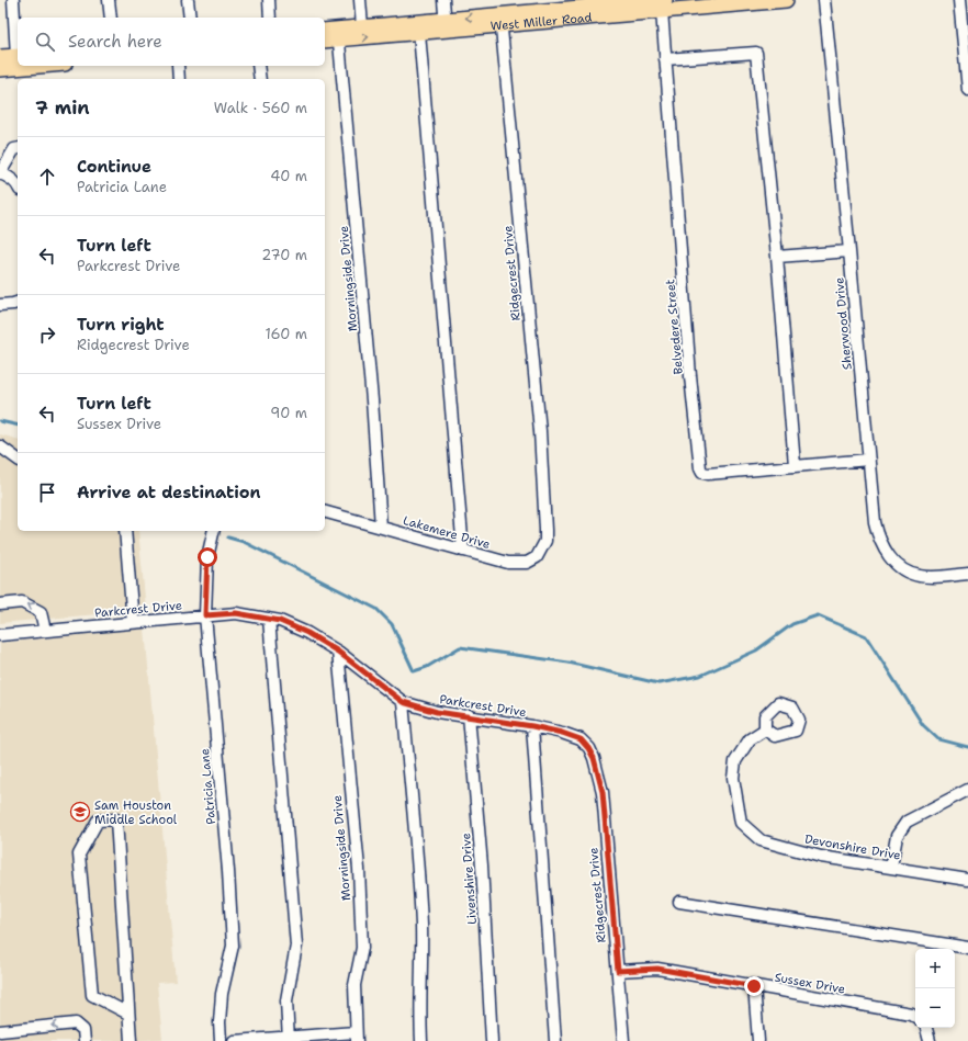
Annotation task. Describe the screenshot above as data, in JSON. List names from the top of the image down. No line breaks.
{"streets":{"main road":["West Miller Road"],"street":["Ridgecrest Drive","Morningside Drive","Sherwood Drive","Belvedere Street","Lakemere Drive","Parkcrest Drive","Patricia Lane","Devonshire Drive","Livenshire Drive","Sussex Drive"]},"crossings":[["West Miller Road","Ridgecrest Drive"],["West Miller Road","Morningside Drive"],["West Miller Road","Belvedere Street"],["Ridgecrest Drive","Lakemere Drive"],["Ridgecrest Drive","Parkcrest Drive"],["Ridgecrest Drive","Sussex Drive"],["Morningside Drive","Lakemere Drive"],["Morningside Drive","Parkcrest Drive"],["Sherwood Drive","Belvedere Street"],["Parkcrest Drive","Patricia Lane"],["Parkcrest Drive","Livenshire Drive"]],"places":{"school or university":["Sam Houston Middle School"]},"page":{"search":"Search here","heading":["7 min","Walk · 560 m"],"list":[["Continue","Patricia Lane","40 m"],["Turn left","Parkcrest Drive","270 m"],["Turn right","Ridgecrest Drive","160 m"],["Turn left","Sussex Drive","90 m"],"Arrive at destination"],"map_buttons":["+","−"]}}
